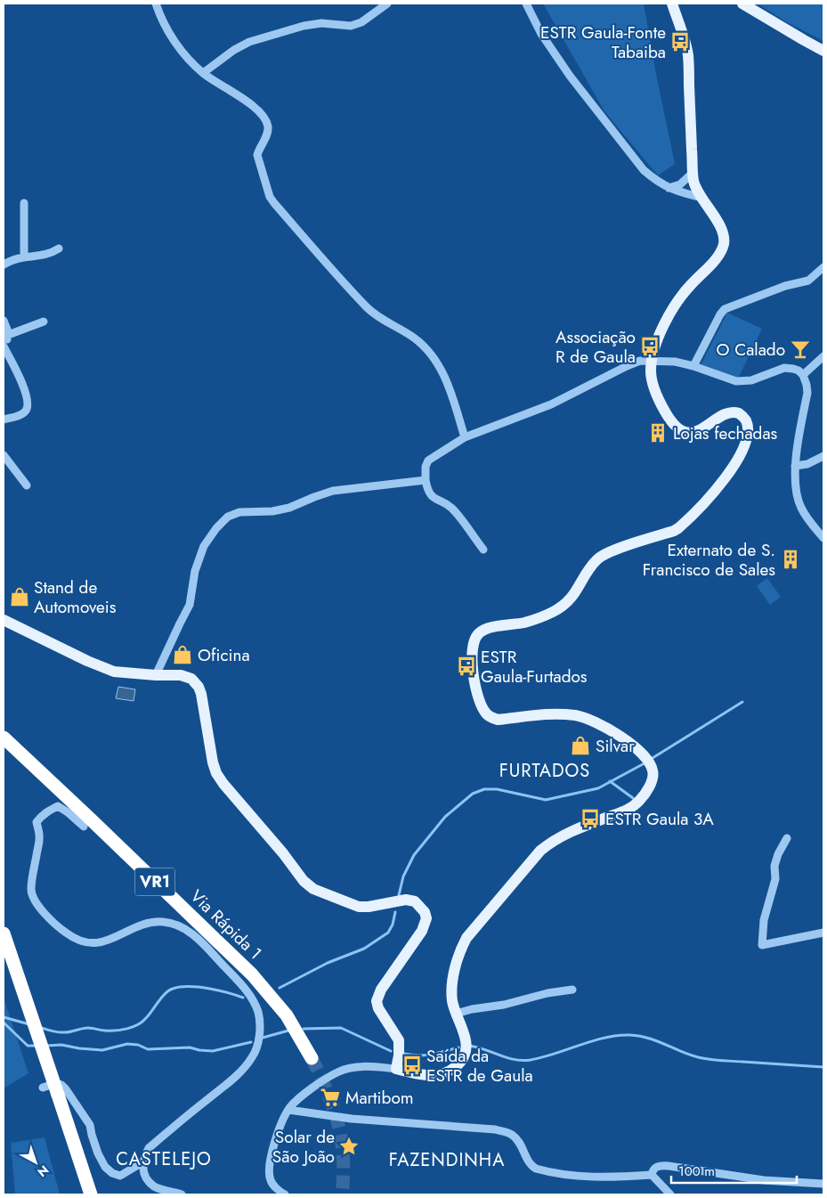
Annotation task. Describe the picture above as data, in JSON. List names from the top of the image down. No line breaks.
{"streets":{"highway":["VR1","Via Rápida 1"]},"districts":["FURTADOS","CASTELEJO","FAZENDINHA"],"places":{"bus stop":["ESTR Gaula-Fonte Tabaiba","Associação R de Gaula","ESTR Gaula-Furtados","ESTR Gaula 3A","Saída da ESTR de Gaula"],"bar":["O Calado"],"building":["Lojas fechadas","Externato de S. Francisco de Sales"],"shop":["Stand de Automoveis","Oficina","Silvar"],"supermarket":["Martibom"],"place":["Solar de São João"]},"scale_bar":"100 m","north":"bottom right"}
